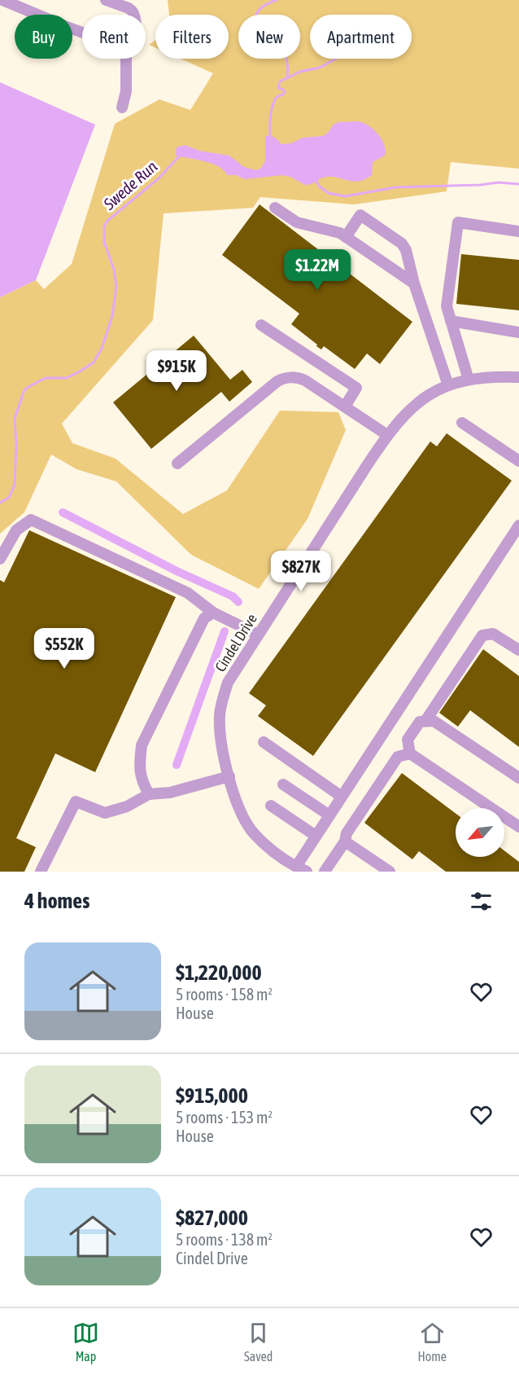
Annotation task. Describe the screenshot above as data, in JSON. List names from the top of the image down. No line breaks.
{"streets":{"street":["Cindel Drive"]},"water":["Swede Run"],"north":"bottom left","page":{"chip":["Buy","Rent","Filters","New","Apartment"],"price":["$1.22M","$915K","$827K","$552K"],"heading":"4 homes","list":[{"name":"$1,220,000","note":"5 rooms · 158 m² · House"},{"name":"$915,000","note":"5 rooms · 153 m² · House"},{"name":"$827,000","note":"5 rooms · 138 m² · Cindel Drive"}],"tabs":["Map","Saved","Home"]}}
